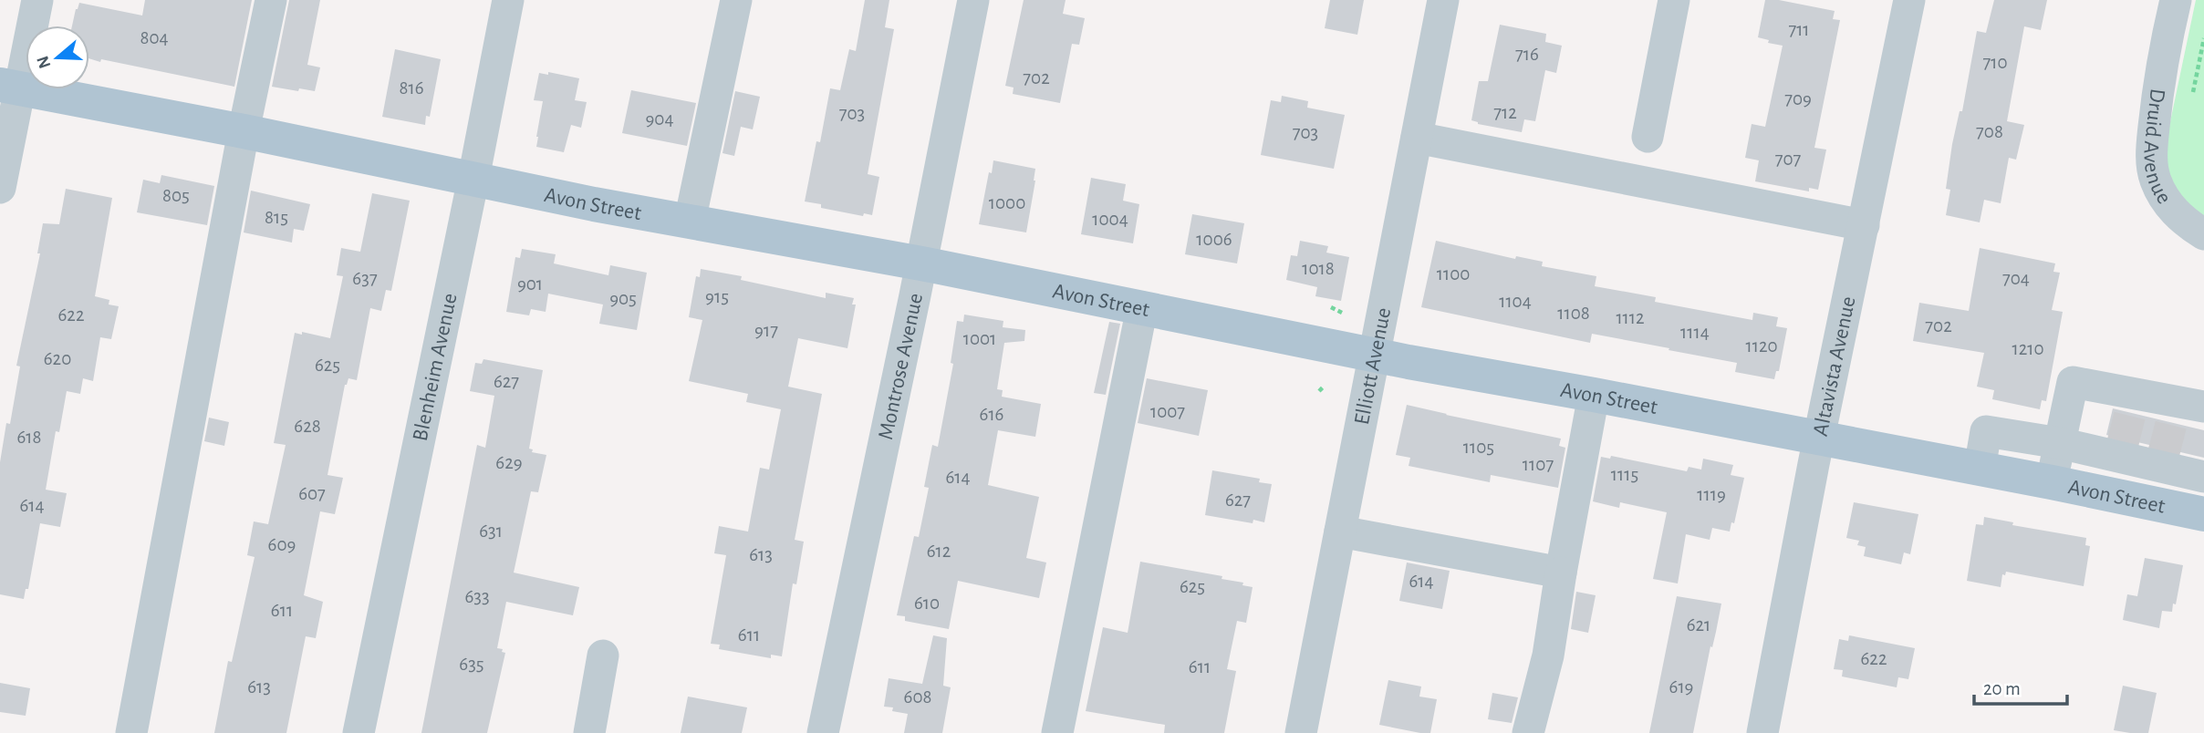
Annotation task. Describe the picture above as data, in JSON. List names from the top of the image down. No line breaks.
{"streets":{"main road":["Avon Street"],"street":["Druid Avenue","Blenheim Avenue","Montrose Avenue","Elliott Avenue","Altavista Avenue"]},"crossings":[["Avon Street","Blenheim Avenue"],["Avon Street","Montrose Avenue"],["Avon Street","Elliott Avenue"],["Avon Street","Altavista Avenue"]],"house_numbers":["711","804","716","710","702","816","709","712","703","904","708","703","707","805","1000","815","1004","1006","1018","1100","637","704","901","915","905","1104","1108","622","1112","702","917","1114","1001","1120","1210","620","625","627","1007","616","628","618","1105","629","1107","1115","614","607","1119","627","614","631","609","612","613","614","625","633","610","611","621","611","622","635","611","613","619","608"],"scale_bar":"20 m","north":"left"}
